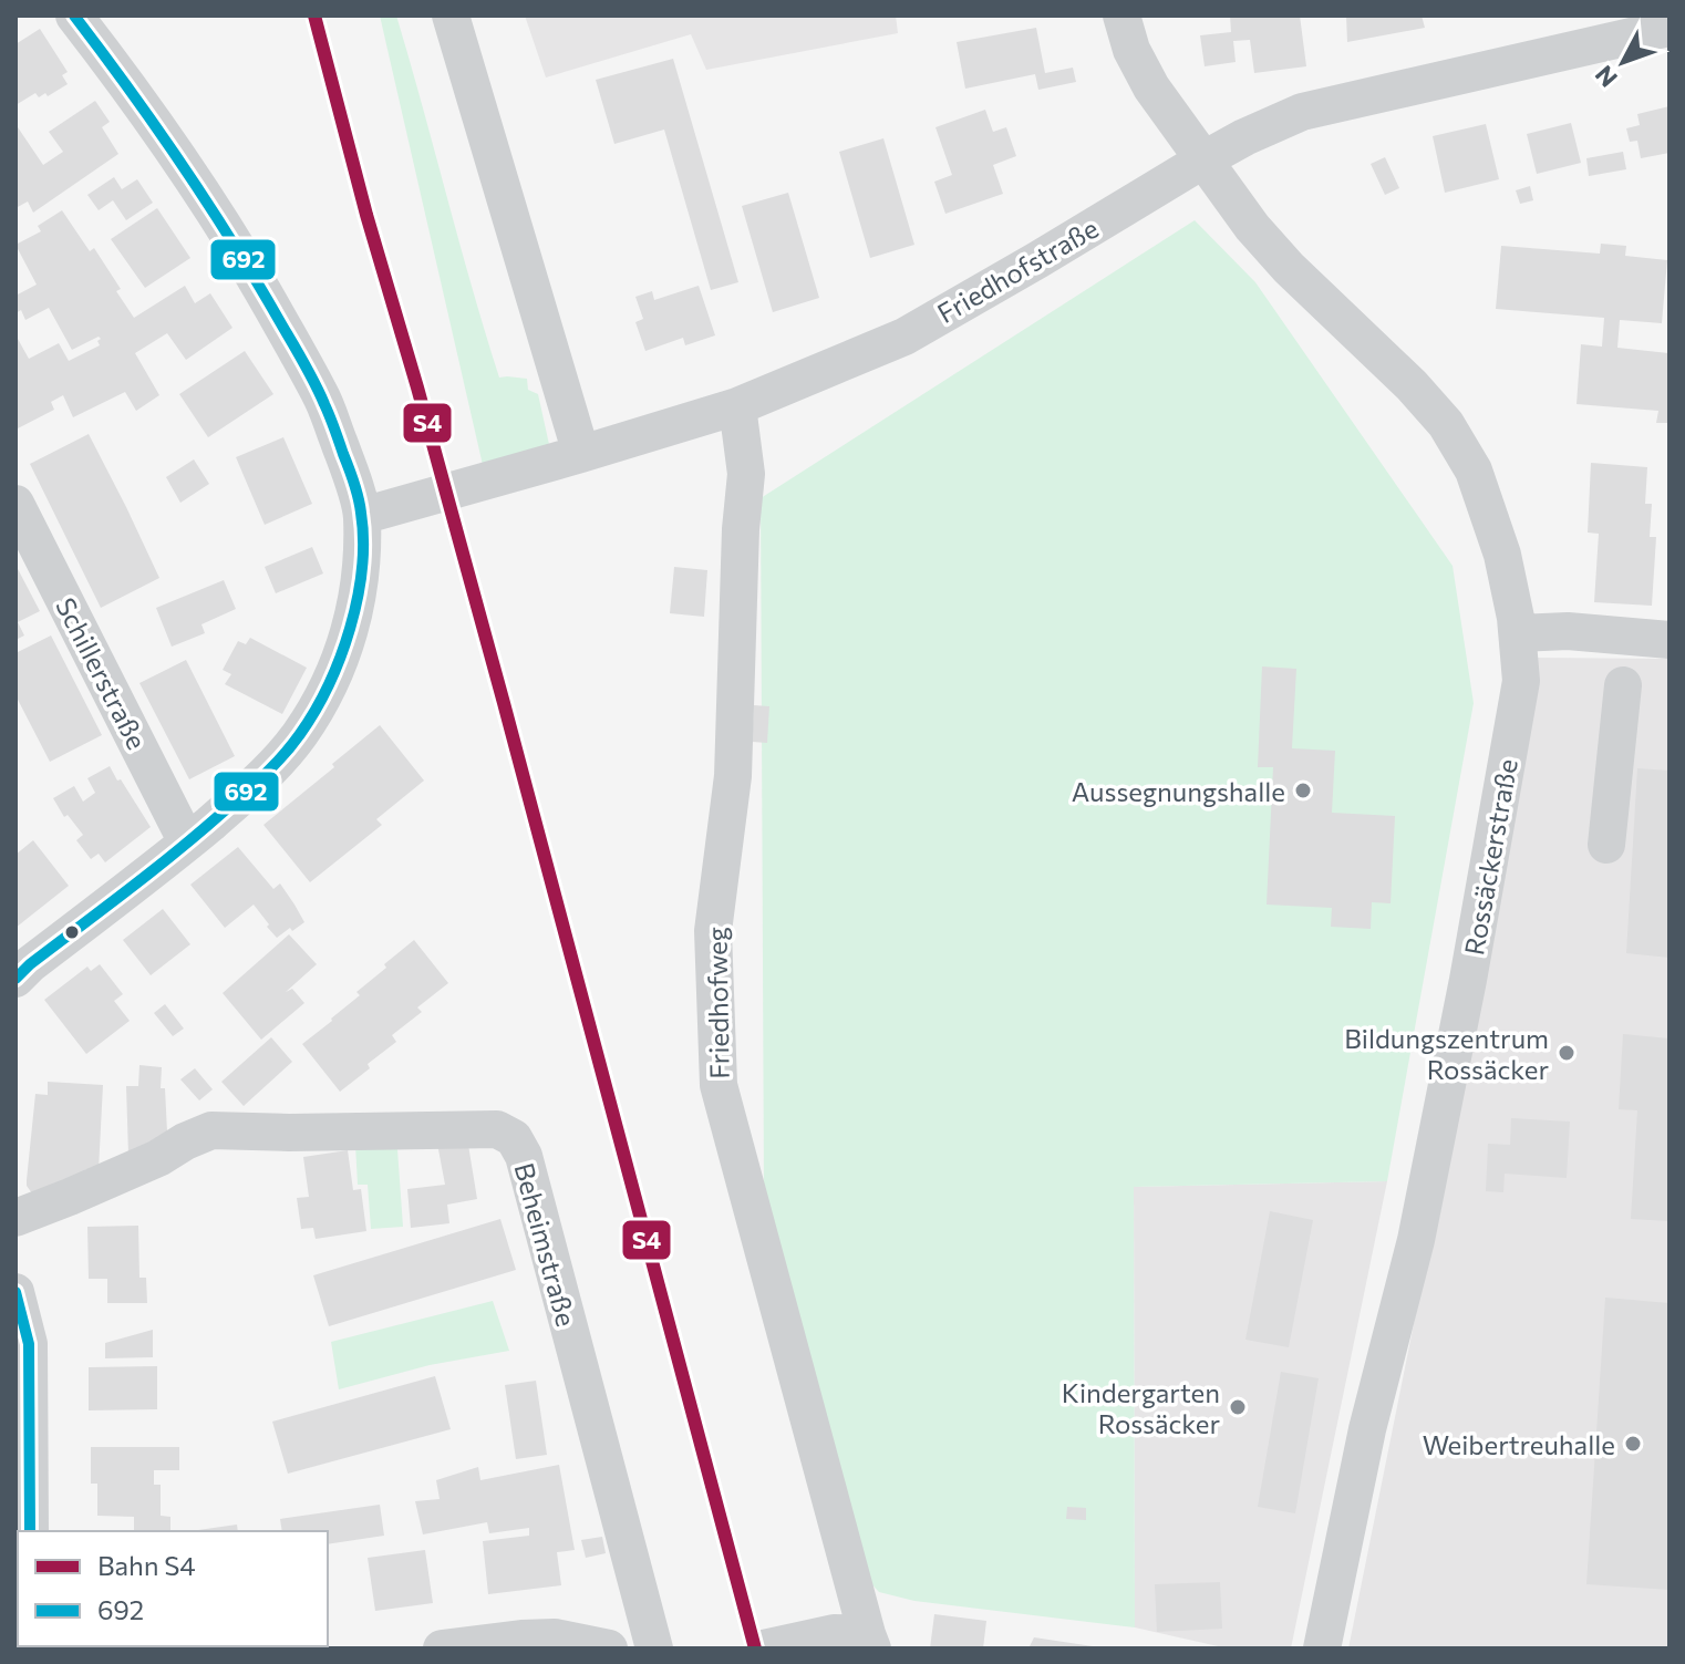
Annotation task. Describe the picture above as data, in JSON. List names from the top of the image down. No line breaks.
{"streets":{"street":["Friedhofstraße","Schillerstraße","Rossäckerstraße","Friedhofweg","Beheimstraße"]},"crossings":[["Friedhofstraße","Rossäckerstraße"],["Friedhofstraße","Friedhofweg"]],"places":["Aussegnungshalle","Bildungszentrum Rossäcker","Kindergarten Rossäcker","Weibertreuhalle"],"lines":["rail line S4","transit line 692"],"legend":["Bahn S4","692"],"north":"bottom left"}
